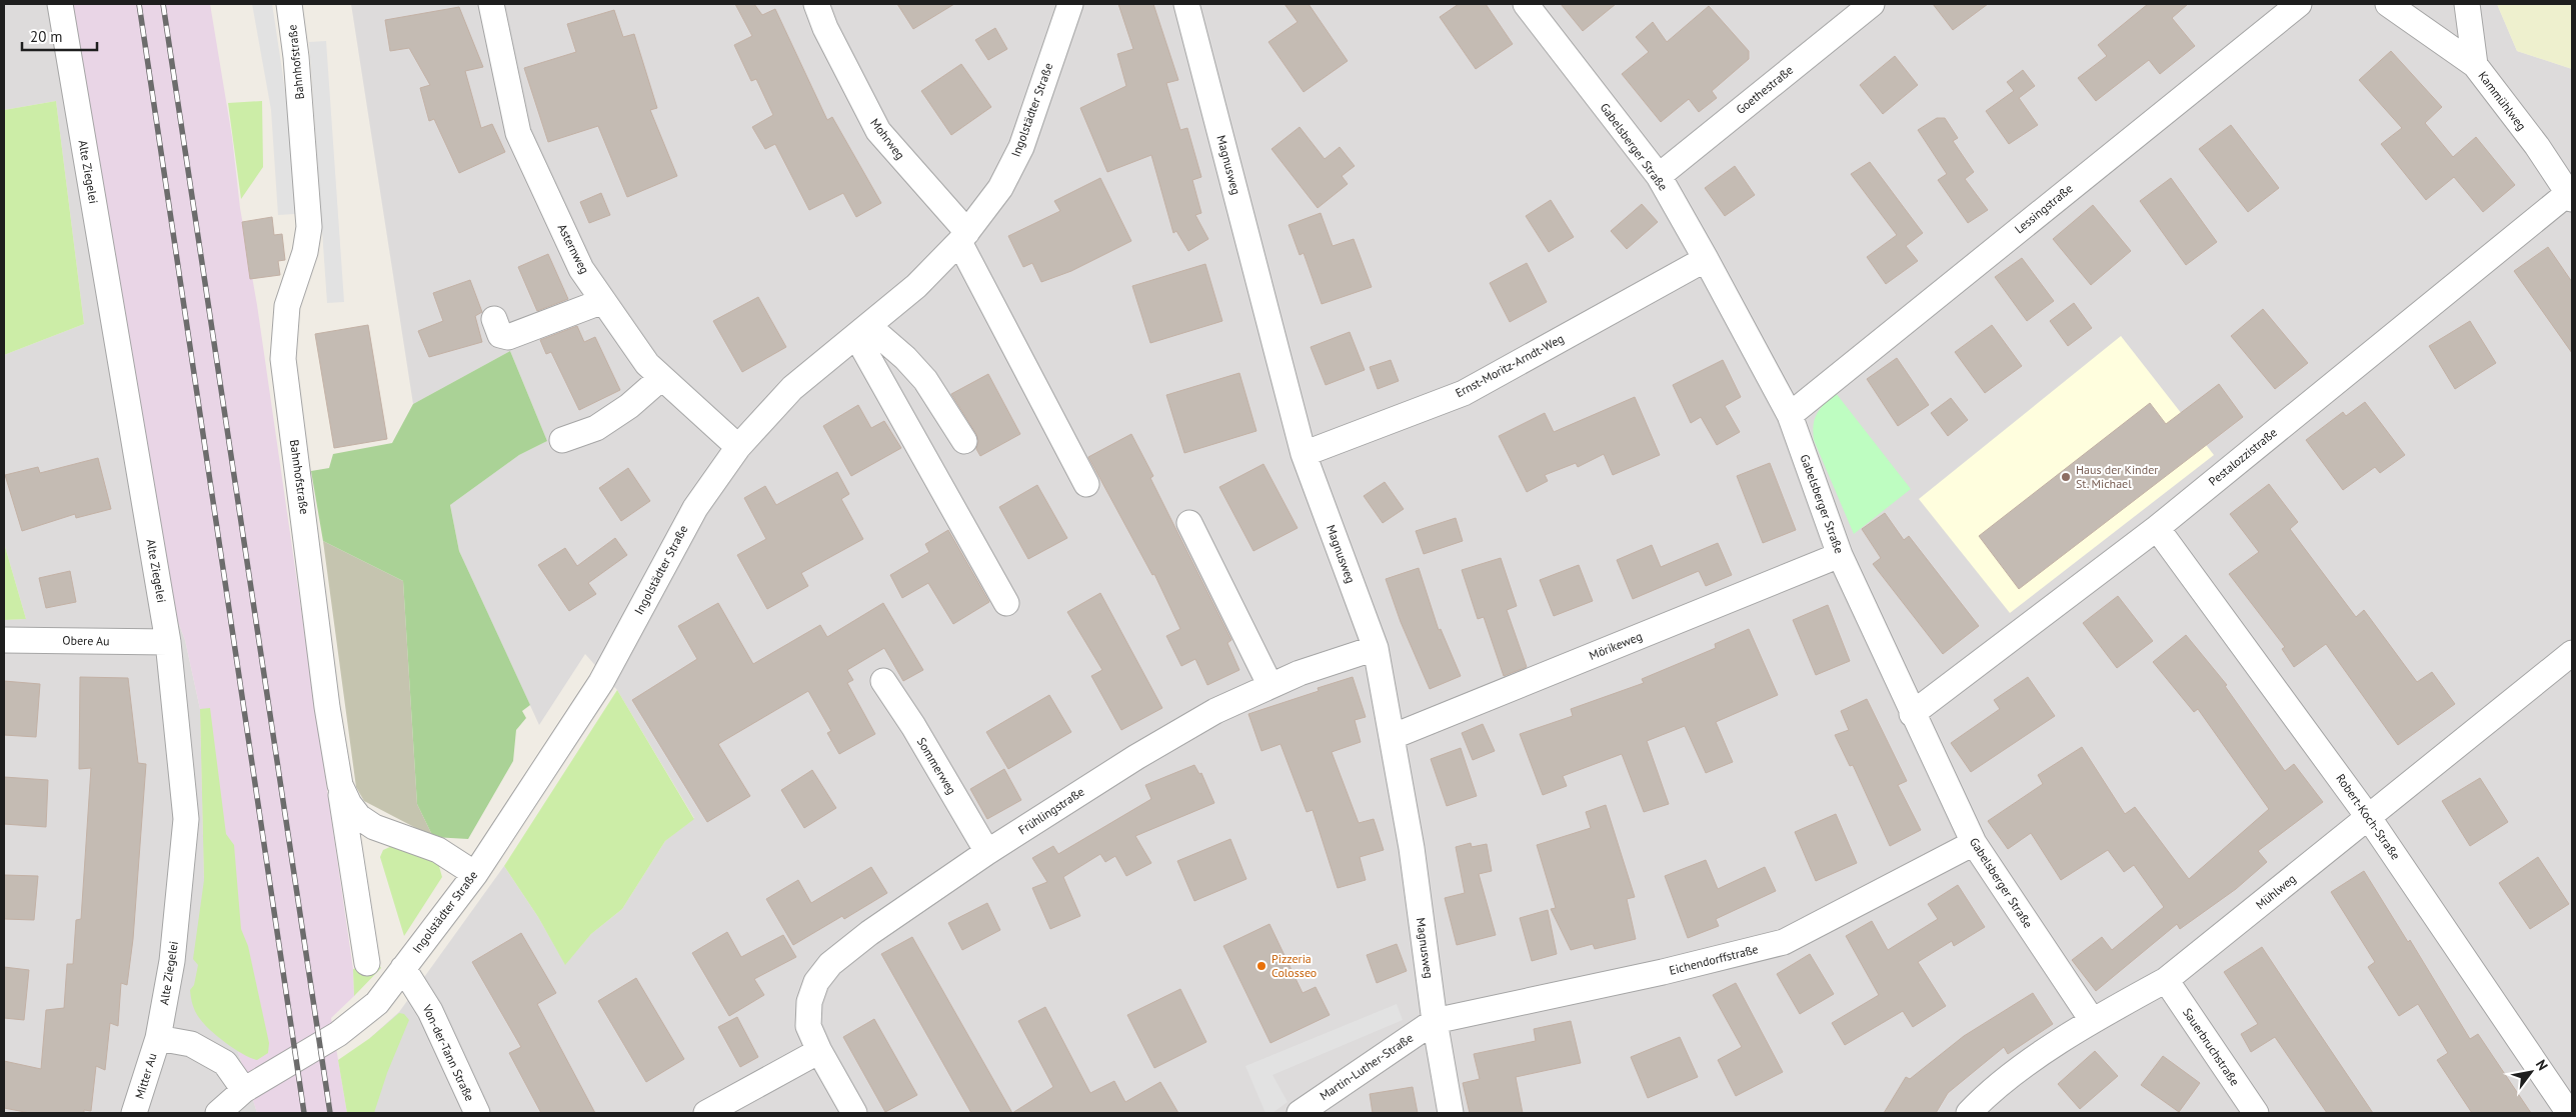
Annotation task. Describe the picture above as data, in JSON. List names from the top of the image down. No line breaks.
{"streets":{"street":["Bahnhofstraße","Goethestraße","Kammühlweg","Ingolstädter Straße","Mohrweg","Gabelsberger Straße","Magnusweg","Alte Ziegelei","Lessingstraße","Asternweg","Ernst-Moritz-Arndt-Weg","Pestalozzistraße","Obere Au","Mörikeweg","Sommerweg","Frühlingstraße","Robert-Koch-Straße","Mühlweg","Eichendorffstraße","Sauerbruchstraße","Von-der-Tann Straße","Martin-Luther-Straße","Mitter Au"]},"crossings":[["Bahnhofstraße","Ingolstädter Straße"],["Goethestraße","Gabelsberger Straße"],["Kammühlweg","Pestalozzistraße"],["Ingolstädter Straße","Mohrweg"],["Ingolstädter Straße","Asternweg"],["Ingolstädter Straße","Von-der-Tann Straße"],["Gabelsberger Straße","Lessingstraße"],["Gabelsberger Straße","Ernst-Moritz-Arndt-Weg"],["Gabelsberger Straße","Pestalozzistraße"],["Gabelsberger Straße","Mörikeweg"],["Gabelsberger Straße","Mühlweg"],["Gabelsberger Straße","Eichendorffstraße"],["Magnusweg","Ernst-Moritz-Arndt-Weg"],["Magnusweg","Mörikeweg"],["Magnusweg","Frühlingstraße"],["Magnusweg","Eichendorffstraße"],["Magnusweg","Martin-Luther-Straße"],["Alte Ziegelei","Obere Au"],["Alte Ziegelei","Mitter Au"],["Pestalozzistraße","Robert-Koch-Straße"],["Sommerweg","Frühlingstraße"],["Robert-Koch-Straße","Mühlweg"],["Mühlweg","Sauerbruchstraße"],["Eichendorffstraße","Martin-Luther-Straße"]],"places":["Haus der Kinder St. Michael","Pizzeria Colosseo"],"scale_bar":"20 m","north":"top right"}
